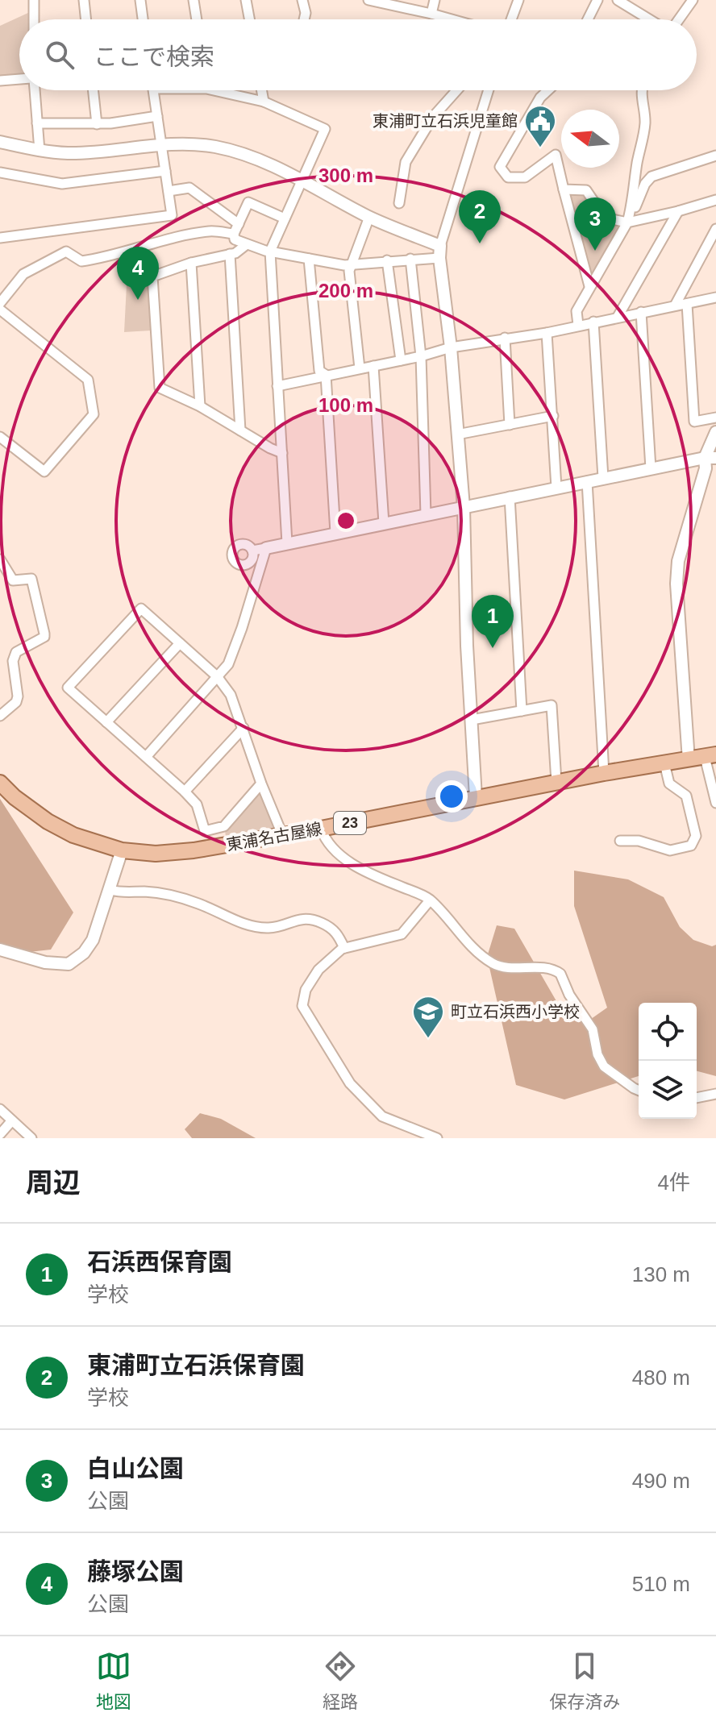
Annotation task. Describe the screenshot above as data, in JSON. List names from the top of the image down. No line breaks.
{"streets":{"main road":["23","東浦名古屋線"]},"places":{"public building":["東浦町立石浜児童館"],"school or university":["町立石浜西小学校"]},"north":"left","page":{"search":"ここで検索","pins":["2","3","4","1"],"heading":["周辺","4件"],"list":[{"mark":"1","name":"石浜西保育園","note":"学校","value":"130 m"},{"mark":"2","name":"東浦町立石浜保育園","note":"学校","value":"480 m"},{"mark":"3","name":"白山公園","note":"公園","value":"490 m"},{"mark":"4","name":"藤塚公園","note":"公園","value":"510 m"}],"nav":["地図","経路","保存済み"]},"rings":["300 m","200 m","100 m"]}
